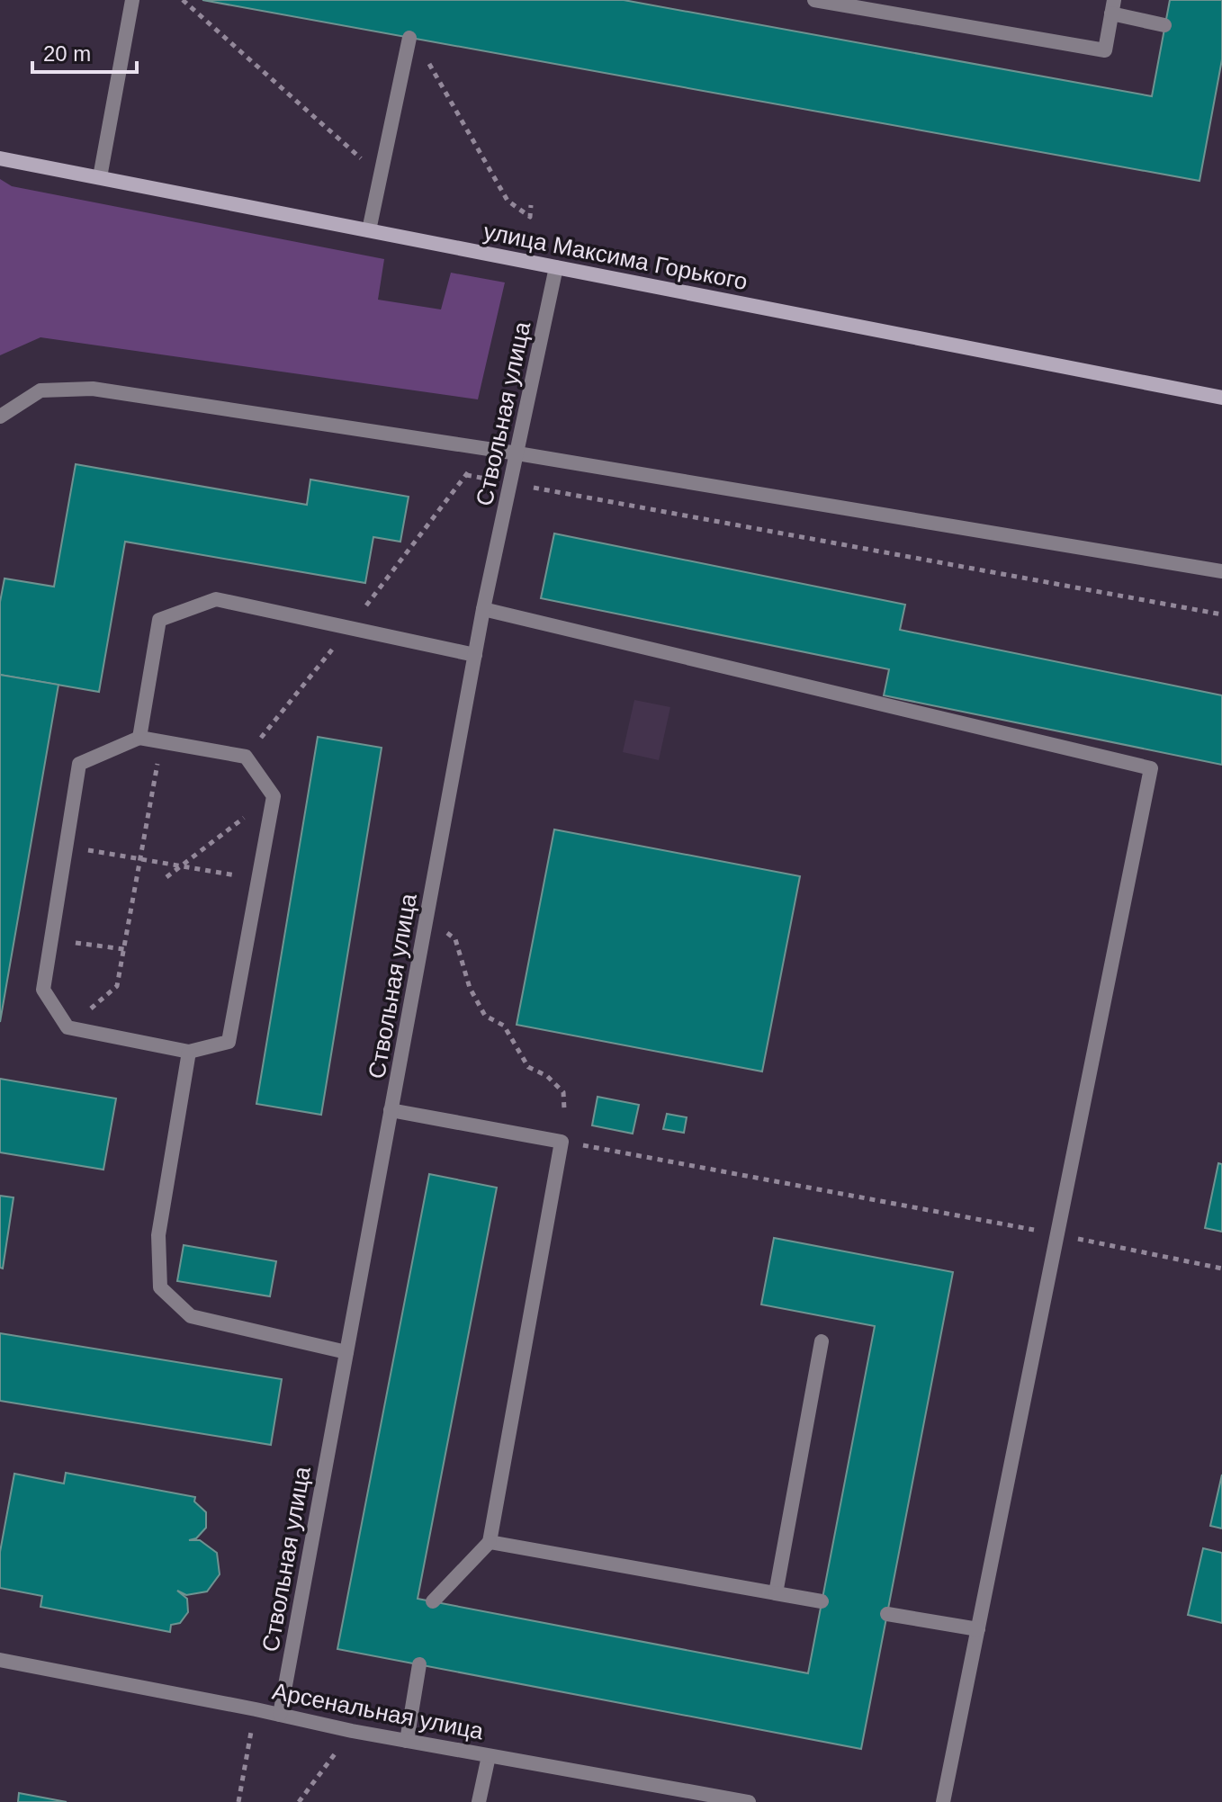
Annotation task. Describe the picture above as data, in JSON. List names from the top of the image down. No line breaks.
{"streets":{"main road":["улица Максима Горького"],"street":["Ствольная улица","Арсенальная улица"]},"crossings":[["улица Максима Горького","Ствольная улица"],["Ствольная улица","Арсенальная улица"]],"scale_bar":"20 m"}
